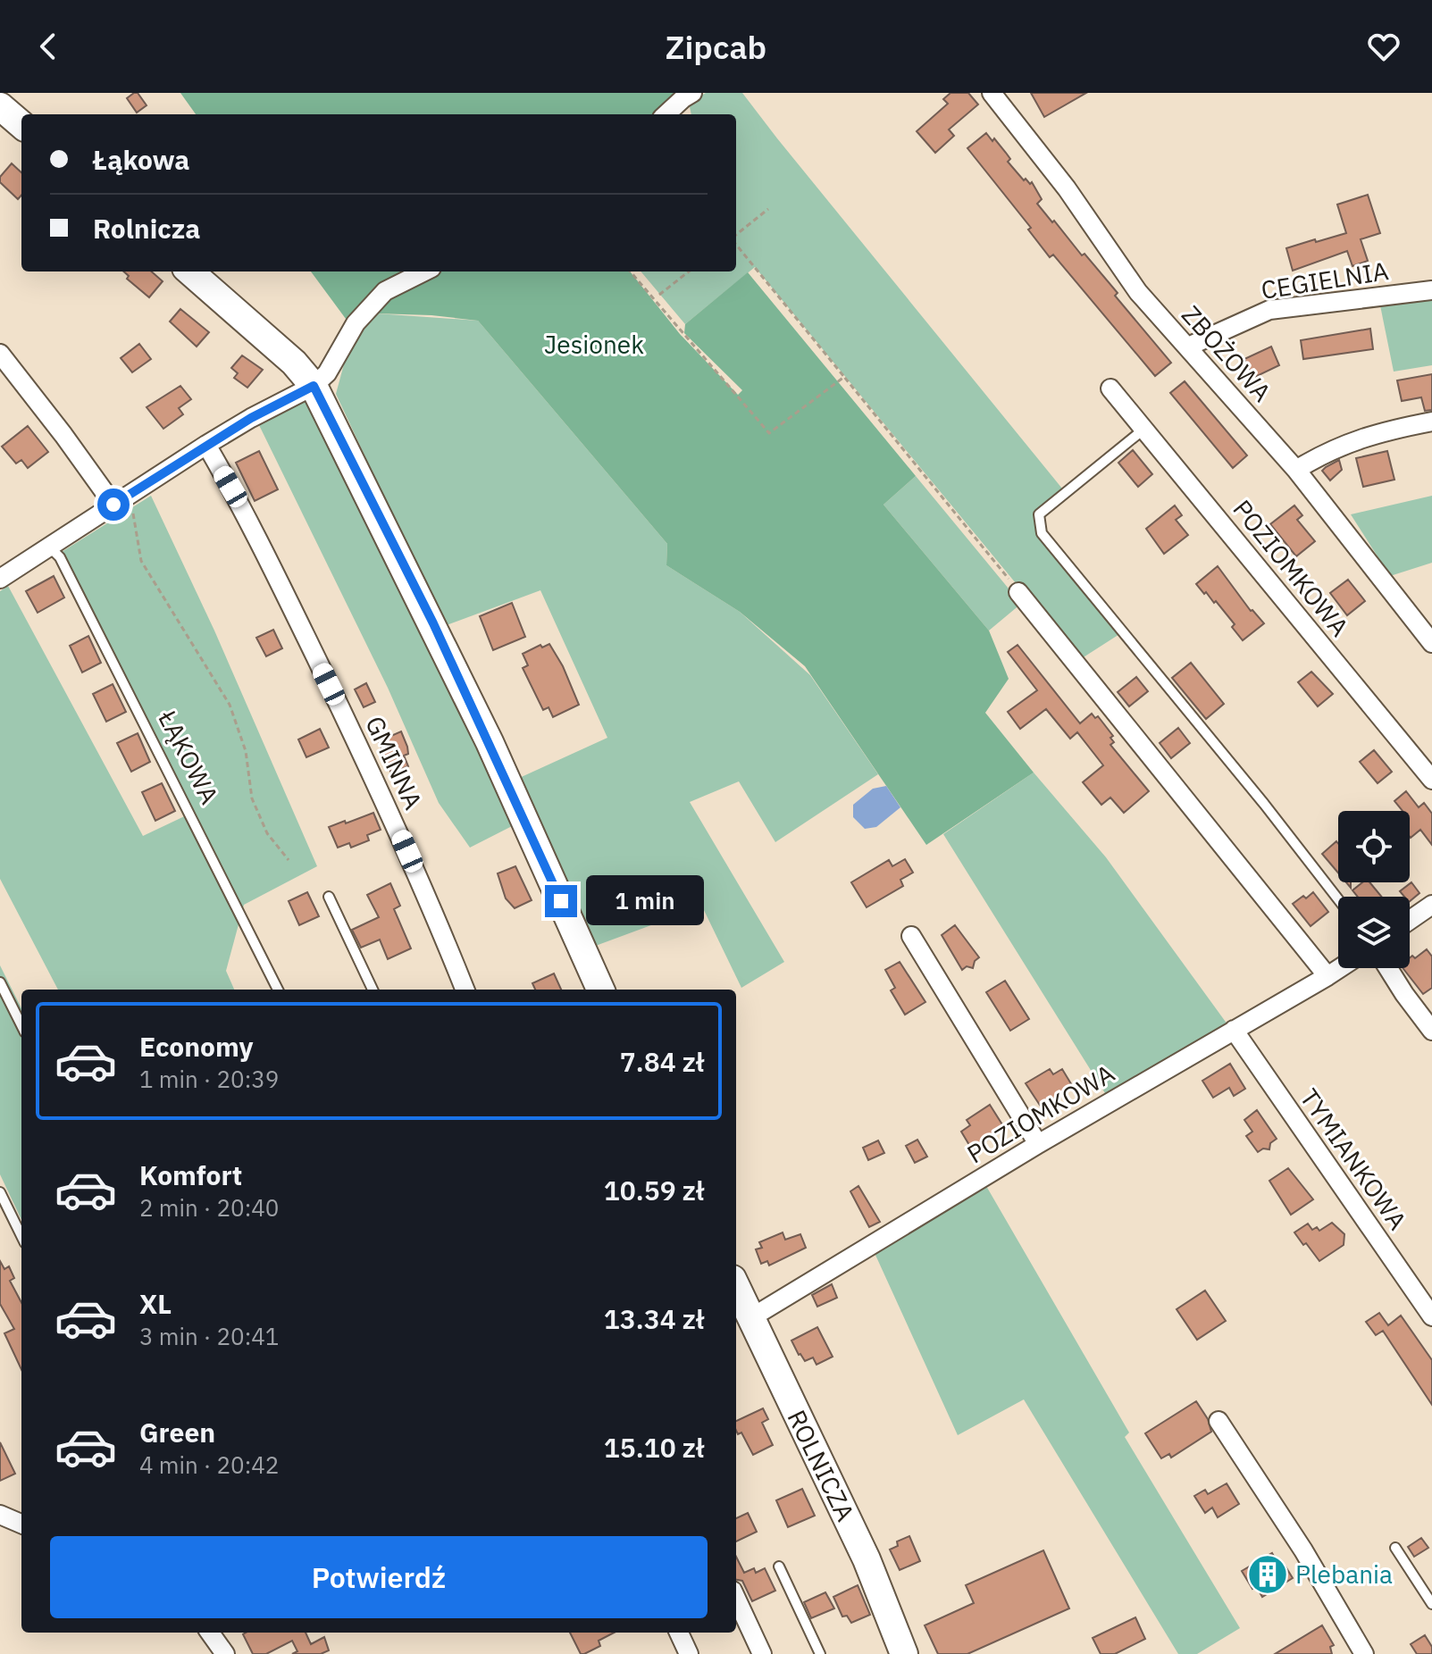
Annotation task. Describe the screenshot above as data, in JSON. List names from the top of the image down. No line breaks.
{"streets":{"street":["CEGIELNIA","ZBOŻOWA","POZIOMKOWA","GMINNA","TYMIANKOWA","ROLNICZA"],"lane":["ŁĄKOWA"]},"crossings":[["CEGIELNIA","ZBOŻOWA"],["POZIOMKOWA","TYMIANKOWA"],["POZIOMKOWA","ROLNICZA"]],"parks":["Jesionek"],"places":{"building":["Plebania"]},"page":{"header":"Zipcab","banner":["Łąkowa","Rolnicza"],"bubble":"1 min","list":[{"name":"Economy","note":"1 min · 20:39","value":"7.84 zł"},{"name":"Komfort","note":"2 min · 20:40","value":"10.59 zł"},{"name":"XL","note":"3 min · 20:41","value":"13.34 zł"},{"name":"Green","note":"4 min · 20:42","value":"15.10 zł"}],"buttons":"Potwierdź"}}
